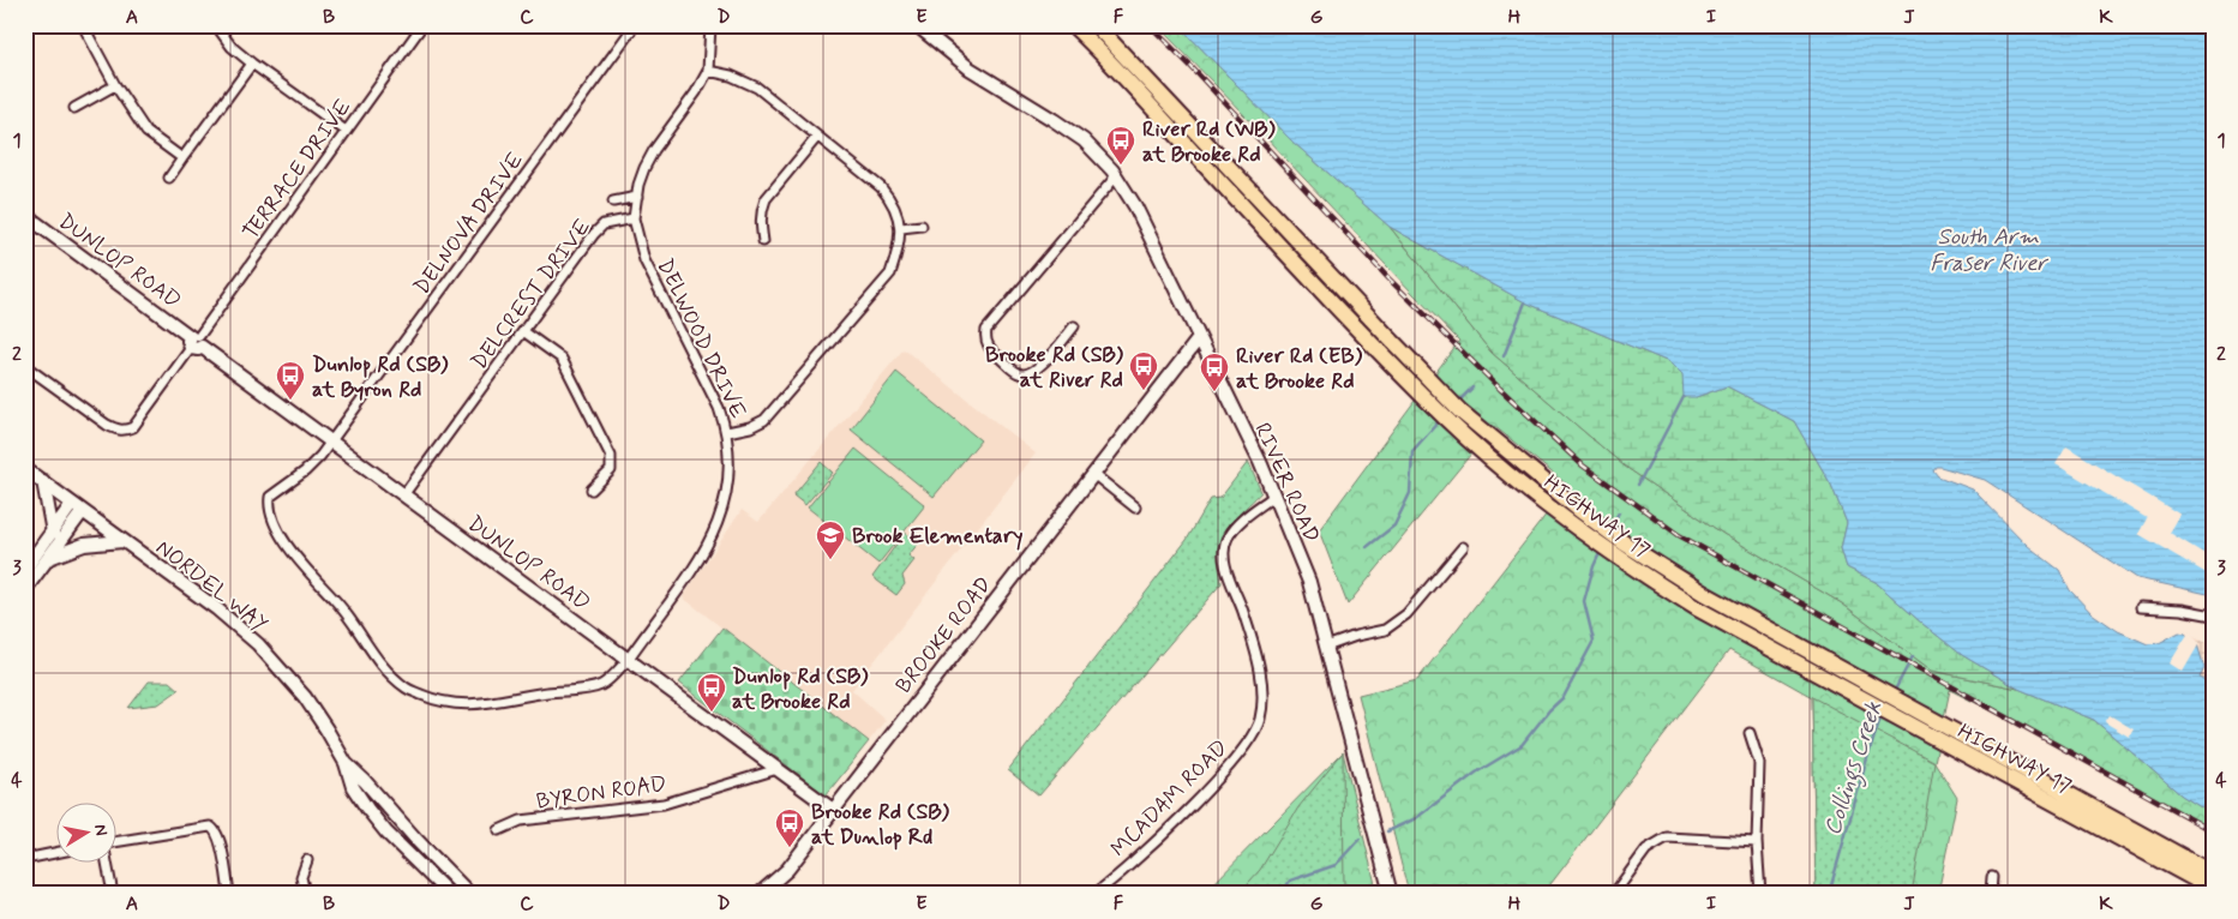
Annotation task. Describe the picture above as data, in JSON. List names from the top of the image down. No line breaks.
{"streets":{"highway":["HIGHWAY 17"],"street":["TERRACE DRIVE","DELNOVA DRIVE","DUNLOP ROAD","DELCREST DRIVE","DELWOOD DRIVE","RIVER ROAD","NORDEL WAY","BROOKE ROAD","BYRON ROAD","MCADAM ROAD"]},"crossings":[["TERRACE DRIVE","DUNLOP ROAD"],["DELNOVA DRIVE","DUNLOP ROAD"],["DELNOVA DRIVE","DELWOOD DRIVE"],["DUNLOP ROAD","DELCREST DRIVE"],["DUNLOP ROAD","DELWOOD DRIVE"],["DUNLOP ROAD","BROOKE ROAD"],["DUNLOP ROAD","BYRON ROAD"],["DELCREST DRIVE","DELWOOD DRIVE"],["RIVER ROAD","BROOKE ROAD"],["RIVER ROAD","MCADAM ROAD"]],"water":["South Arm Fraser River","Collings Creek"],"places":{"bus stop":["River Rd (WB) at Brooke Rd","Brooke Rd (SB) at River Rd","River Rd (EB) at Brooke Rd","Dunlop Rd (SB) at Byron Rd","Dunlop Rd (SB) at Brooke Rd","Brooke Rd (SB) at Dunlop Rd"],"school or university":["Brook Elementary"]},"north":"right","grid":{"columns":["A","B","C","D","E","F","G","H","I","J","K"],"rows":["1","2","3","4"]}}
